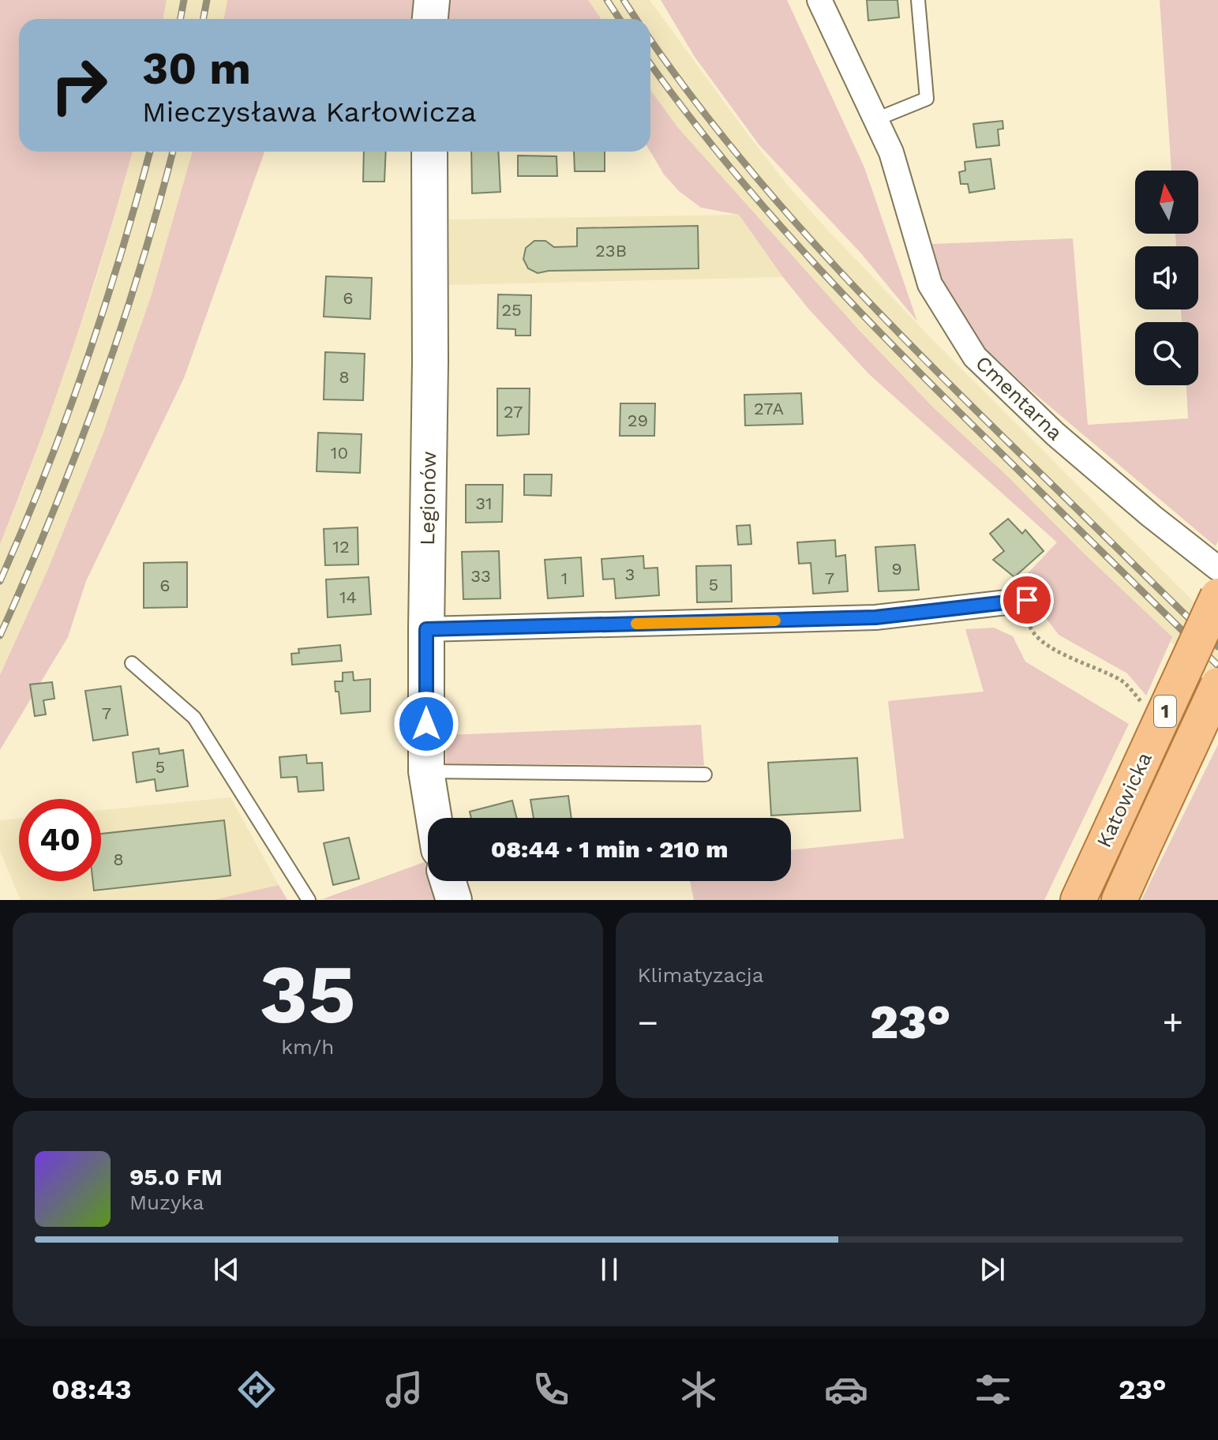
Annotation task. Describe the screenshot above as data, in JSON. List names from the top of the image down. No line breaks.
{"streets":{"main road":["1","Katowicka"],"street":["Cmentarna","Legionów"]},"house_numbers":["23B","6","25","8","27A","27","29","10","31","12","9","3","33","1","7","5","6","14","7","5","8"],"north":"top","page":{"turn":["30 m","Mieczysława Karłowicza"],"limit":"40","trip":"08:44 · 1 min · 210 m","tile":[["35","km/h"],"Klimatyzacja"],"heat":["−","23°","+"],"song":["95.0 FM","Muzyka"],"tabs":["08:43","23°"]}}
